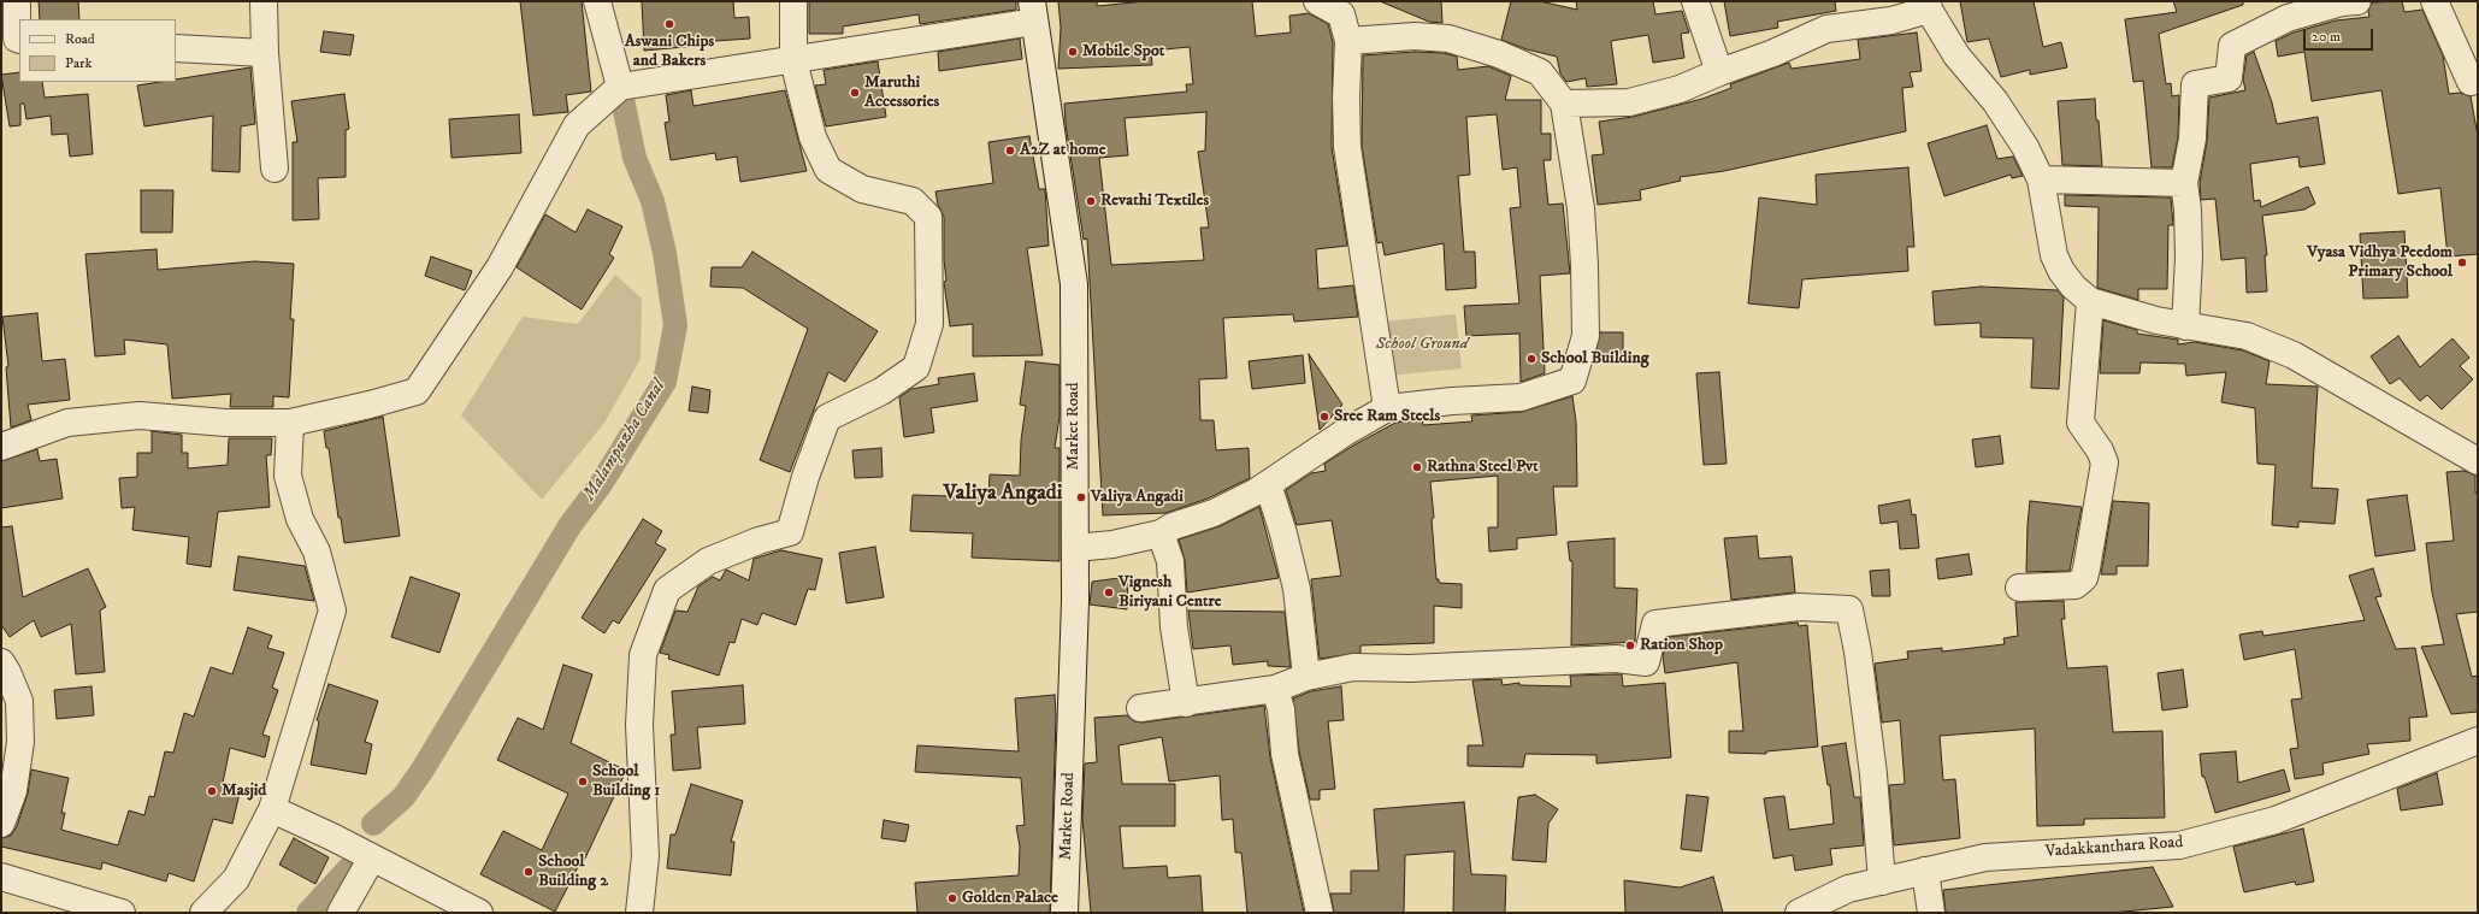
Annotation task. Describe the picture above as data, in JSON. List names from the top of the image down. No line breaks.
{"streets":{"street":["Market Road","Vadakkanthara Road"]},"districts":["Valiya Angadi"],"water":["Malampuzha Canal"],"parks":["School Ground"],"places":["Aswani Chips and Bakers","Mobile Spot","Maruthi Accessories","A2Z at home","Revathi Textiles","Vyasa Vidhya Peedom Primary School","School Building","Sree Ram Steels","Rathna Steel Pvt","Valiya Angadi","Vignesh Biriyani Centre","Ration Shop","School Building 1","Masjid","School Building 2","Golden Palace"],"legend":["Road","Park"],"scale_bar":"20 m"}
